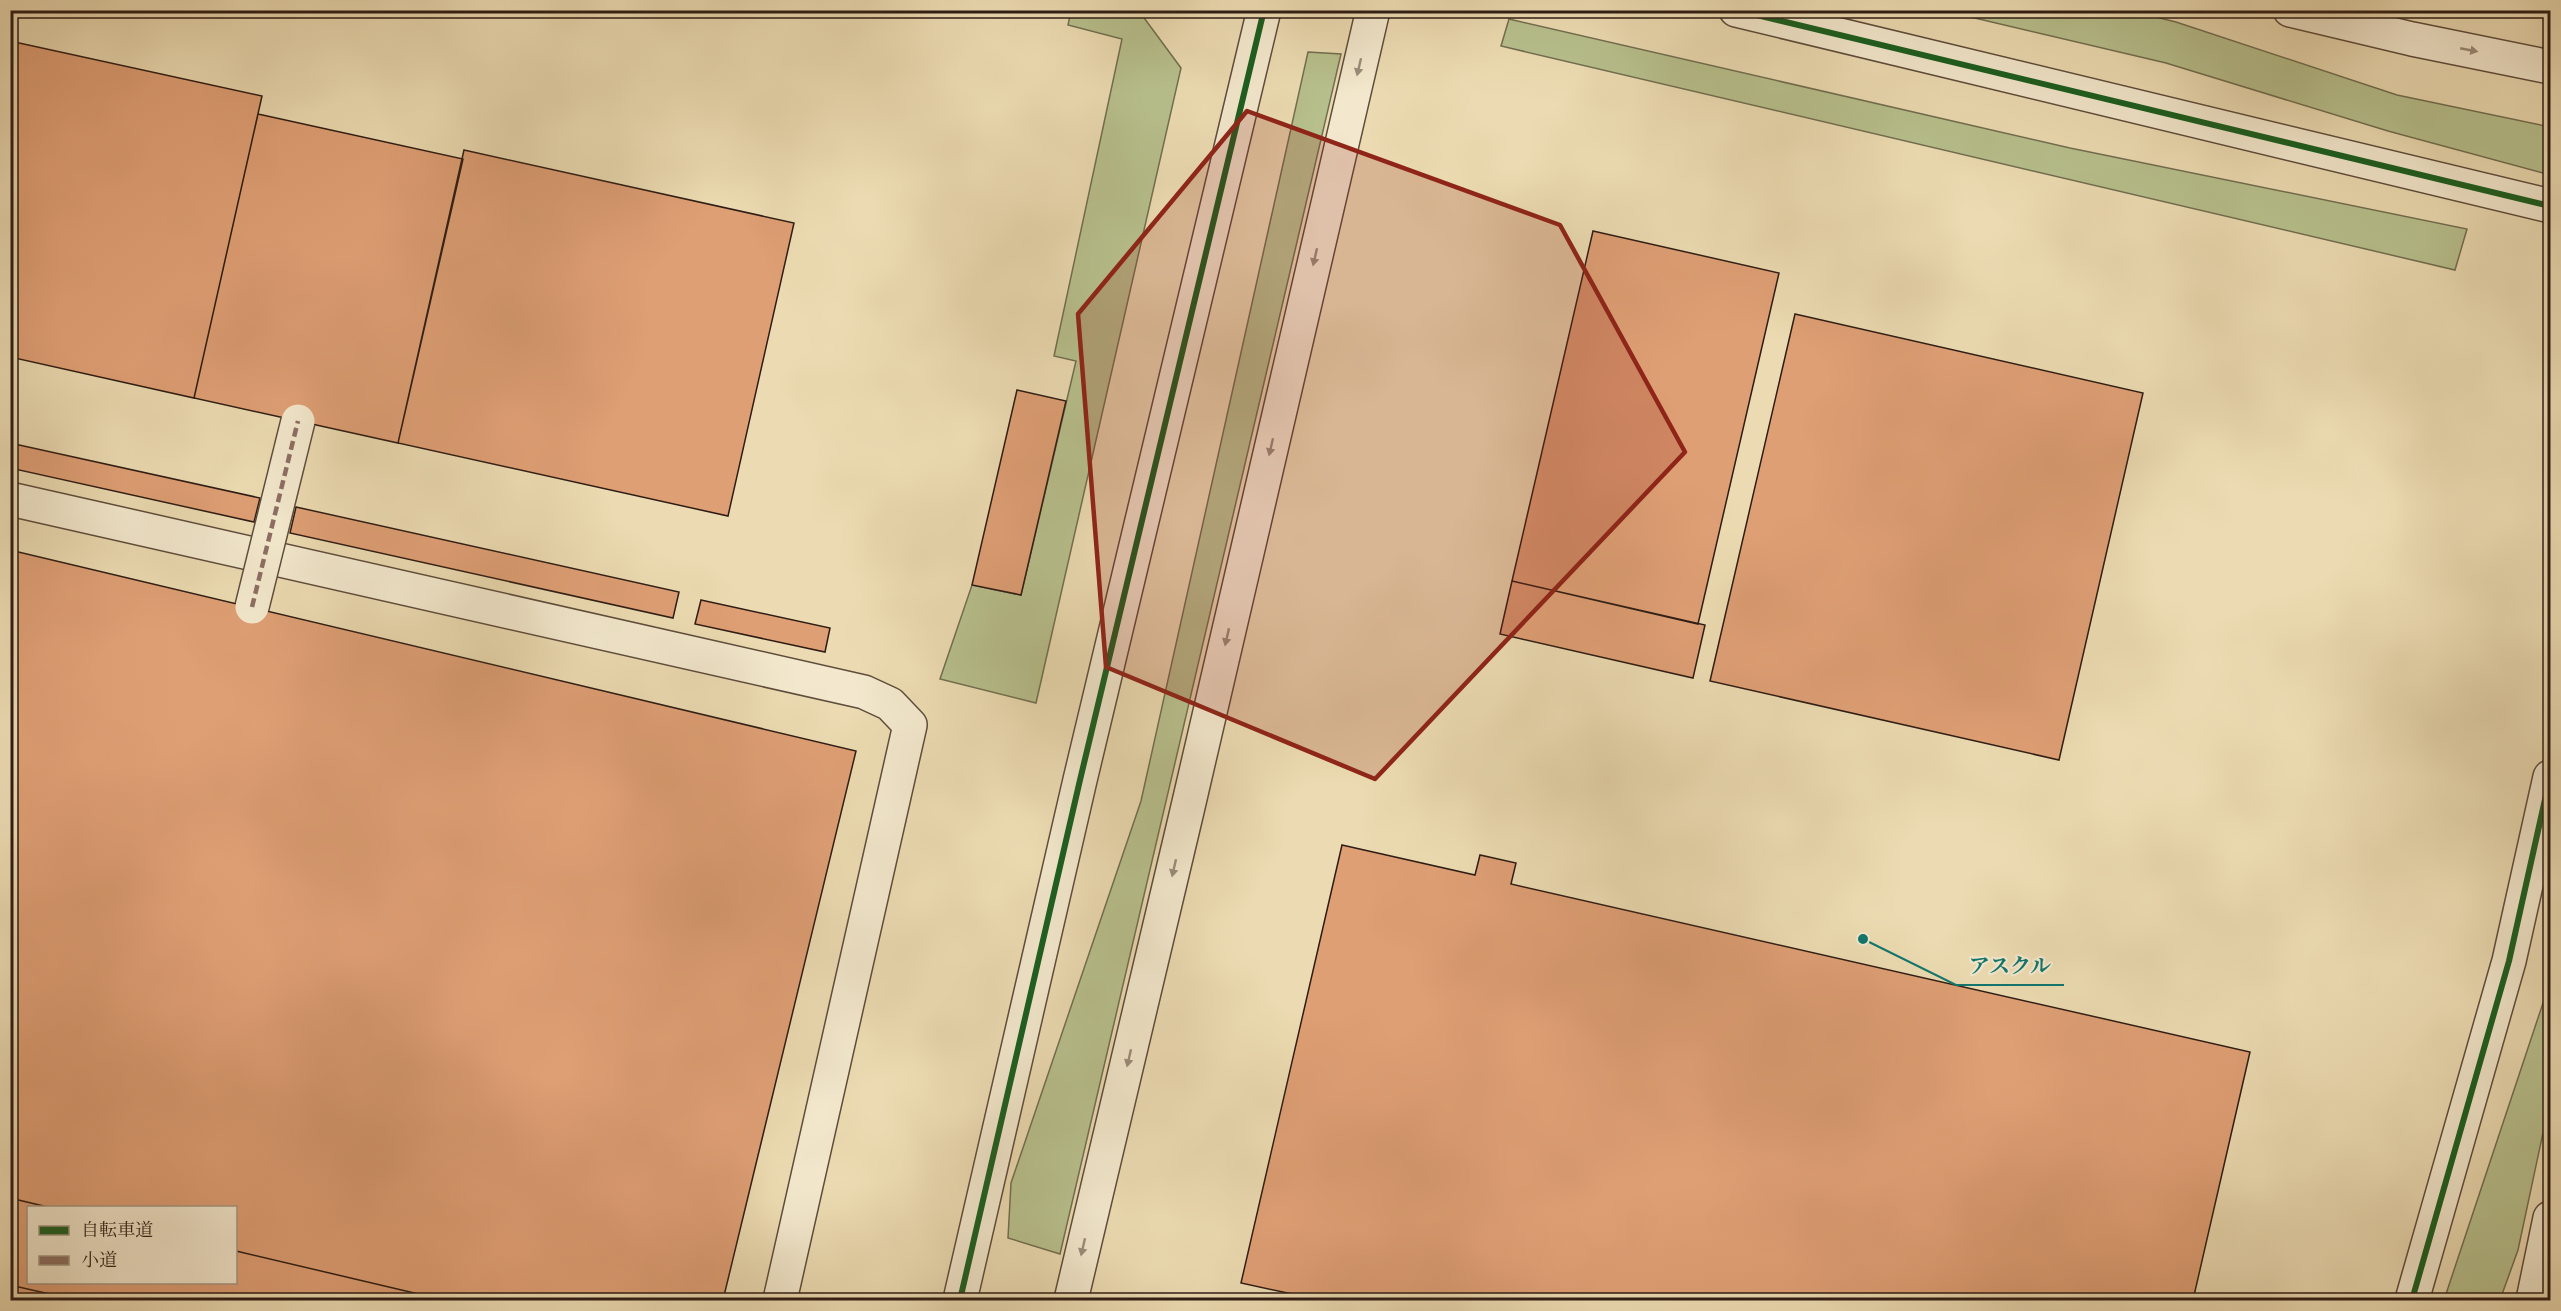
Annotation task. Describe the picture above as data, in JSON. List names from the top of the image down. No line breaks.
{"places":["アスクル"],"legend":["自転車道","小道"]}
